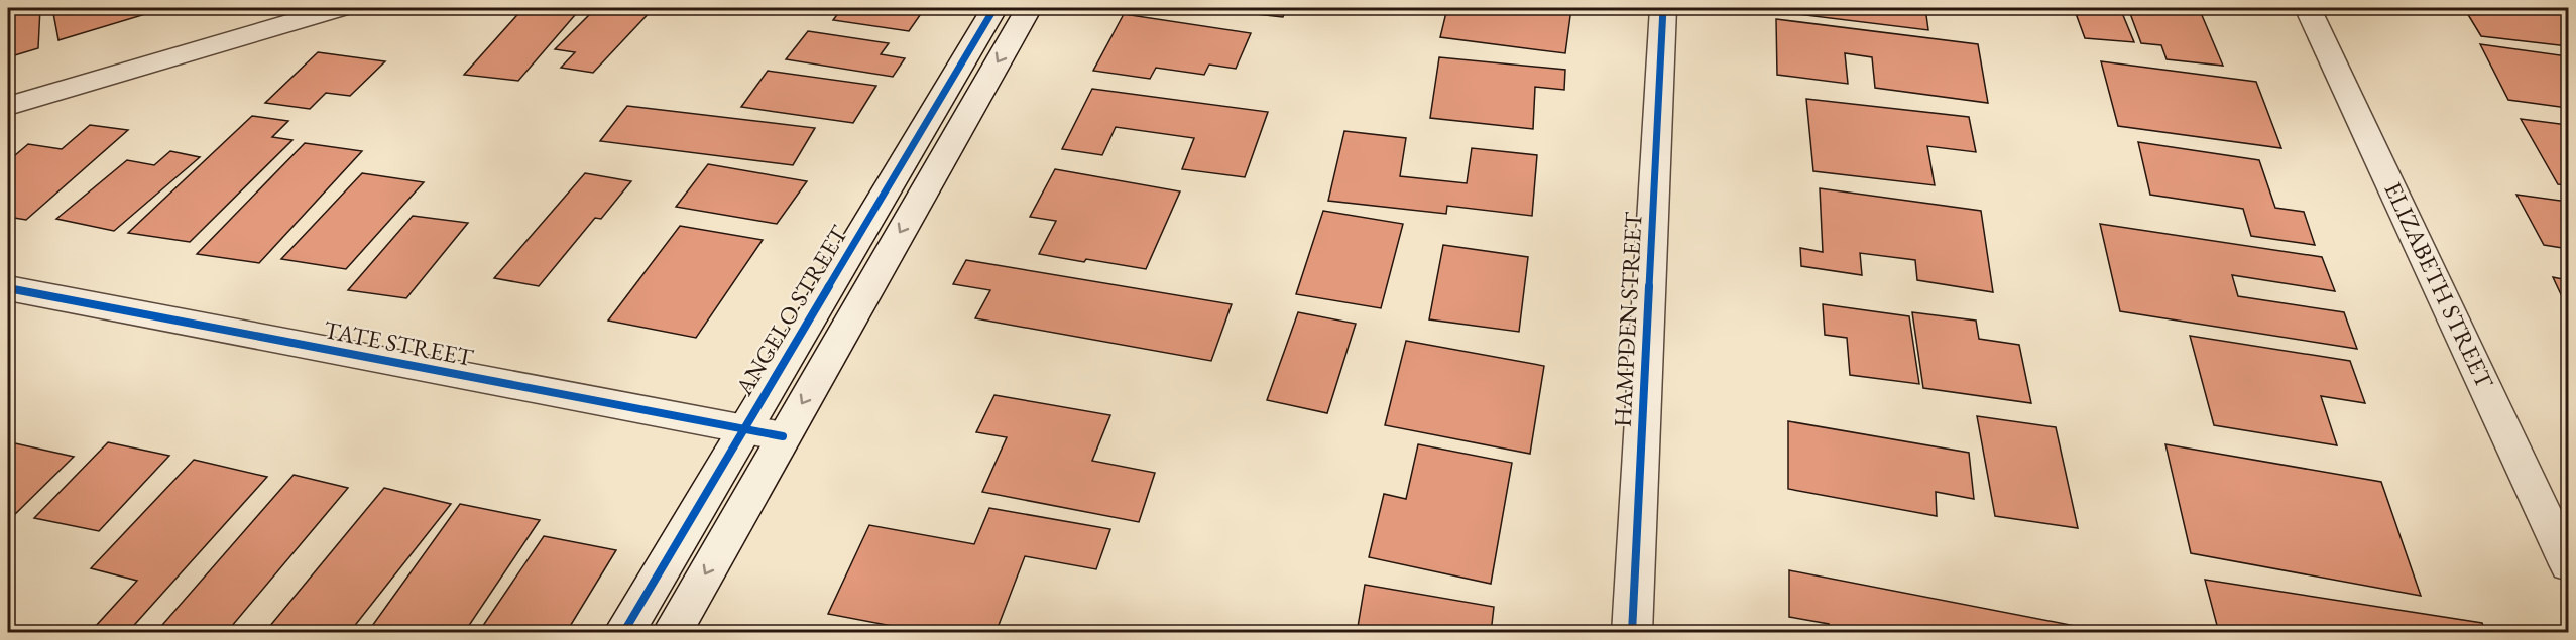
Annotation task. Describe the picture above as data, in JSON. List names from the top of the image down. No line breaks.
{"streets":{"street":["ELIZABETH STREET","ANGELO STREET","HAMPDEN STREET","TATE STREET"]},"crossings":[["ANGELO STREET","TATE STREET"]]}
